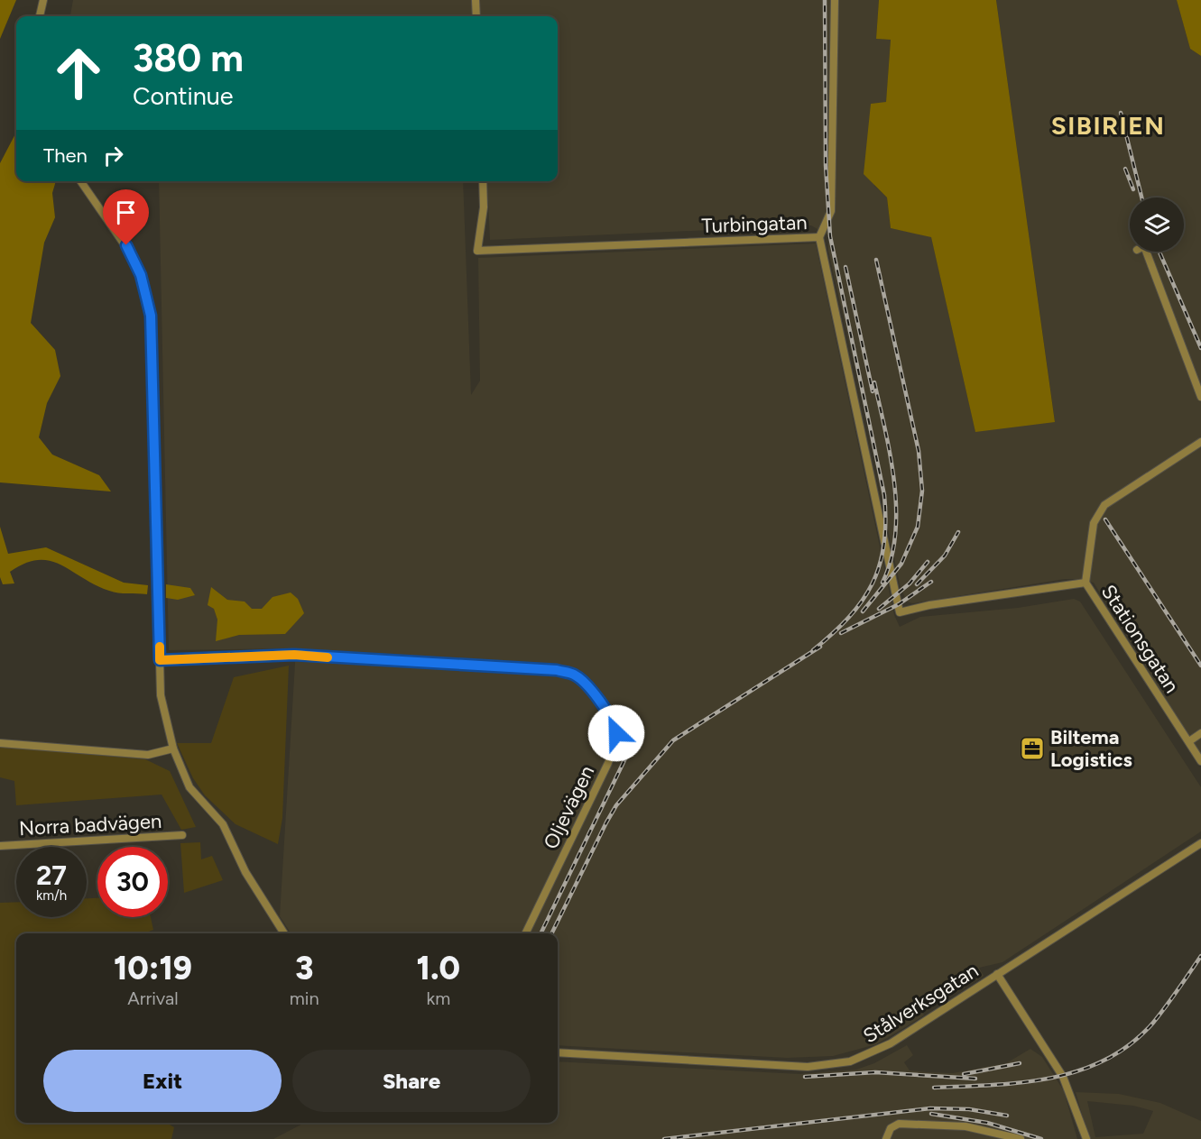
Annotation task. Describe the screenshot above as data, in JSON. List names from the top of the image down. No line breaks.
{"streets":{"street":["Turbingatan","Stationsgatan","Oljevägen","Norra badvägen","Stålverksgatan"]},"crossings":[["Turbingatan","Stationsgatan"]],"districts":["SIBIRIEN"],"places":{"office":["Biltema Logistics"]},"page":{"turn":["380 m","Continue"],"then":"Then","speed":"27 km/h","limit":"30","eta":["10:19","Arrival","3","min","1.0","km"],"buttons":["Exit","Share"]}}
